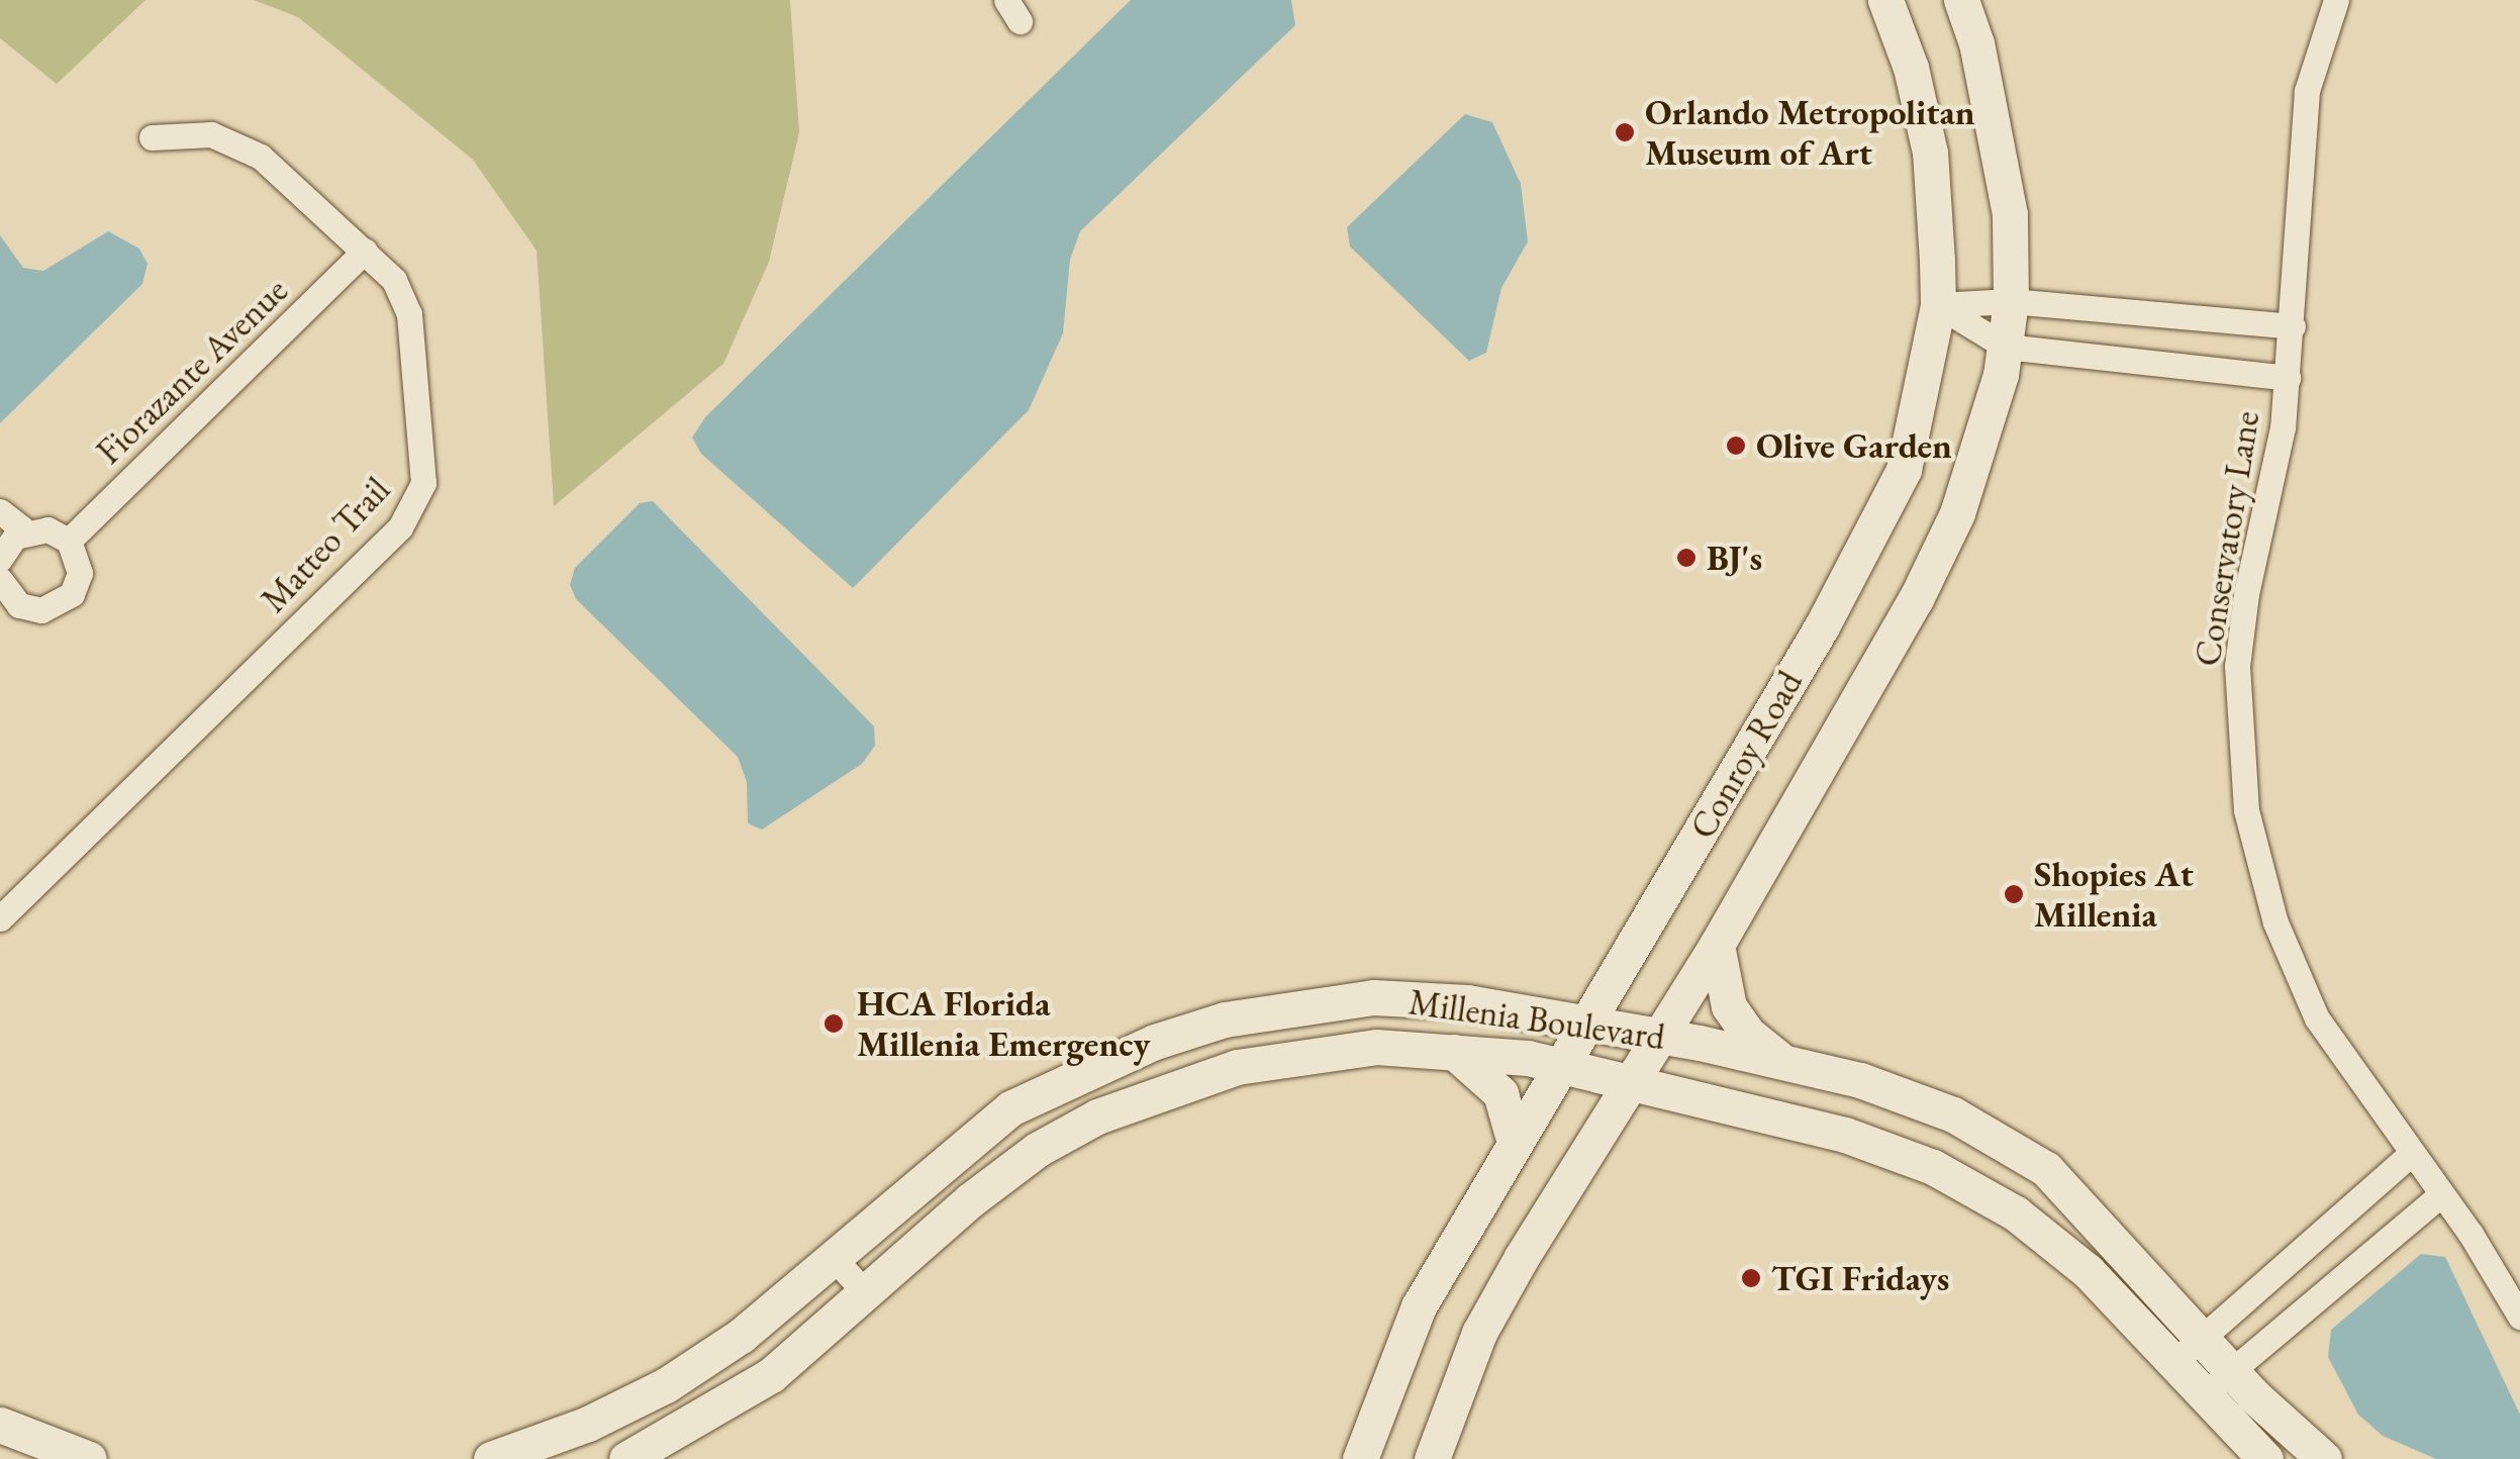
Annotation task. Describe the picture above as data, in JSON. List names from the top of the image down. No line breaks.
{"streets":{"street":["Fiorazante Avenue","Conservatory Lane","Matteo Trail","Conroy Road","Millenia Boulevard"]},"crossings":[["Fiorazante Avenue","Matteo Trail"],["Conroy Road","Millenia Boulevard"]],"places":["Orlando Metropolitan Museum of Art","Olive Garden","BJ's","Shopies At Millenia","HCA Florida Millenia Emergency","TGI Fridays"]}
